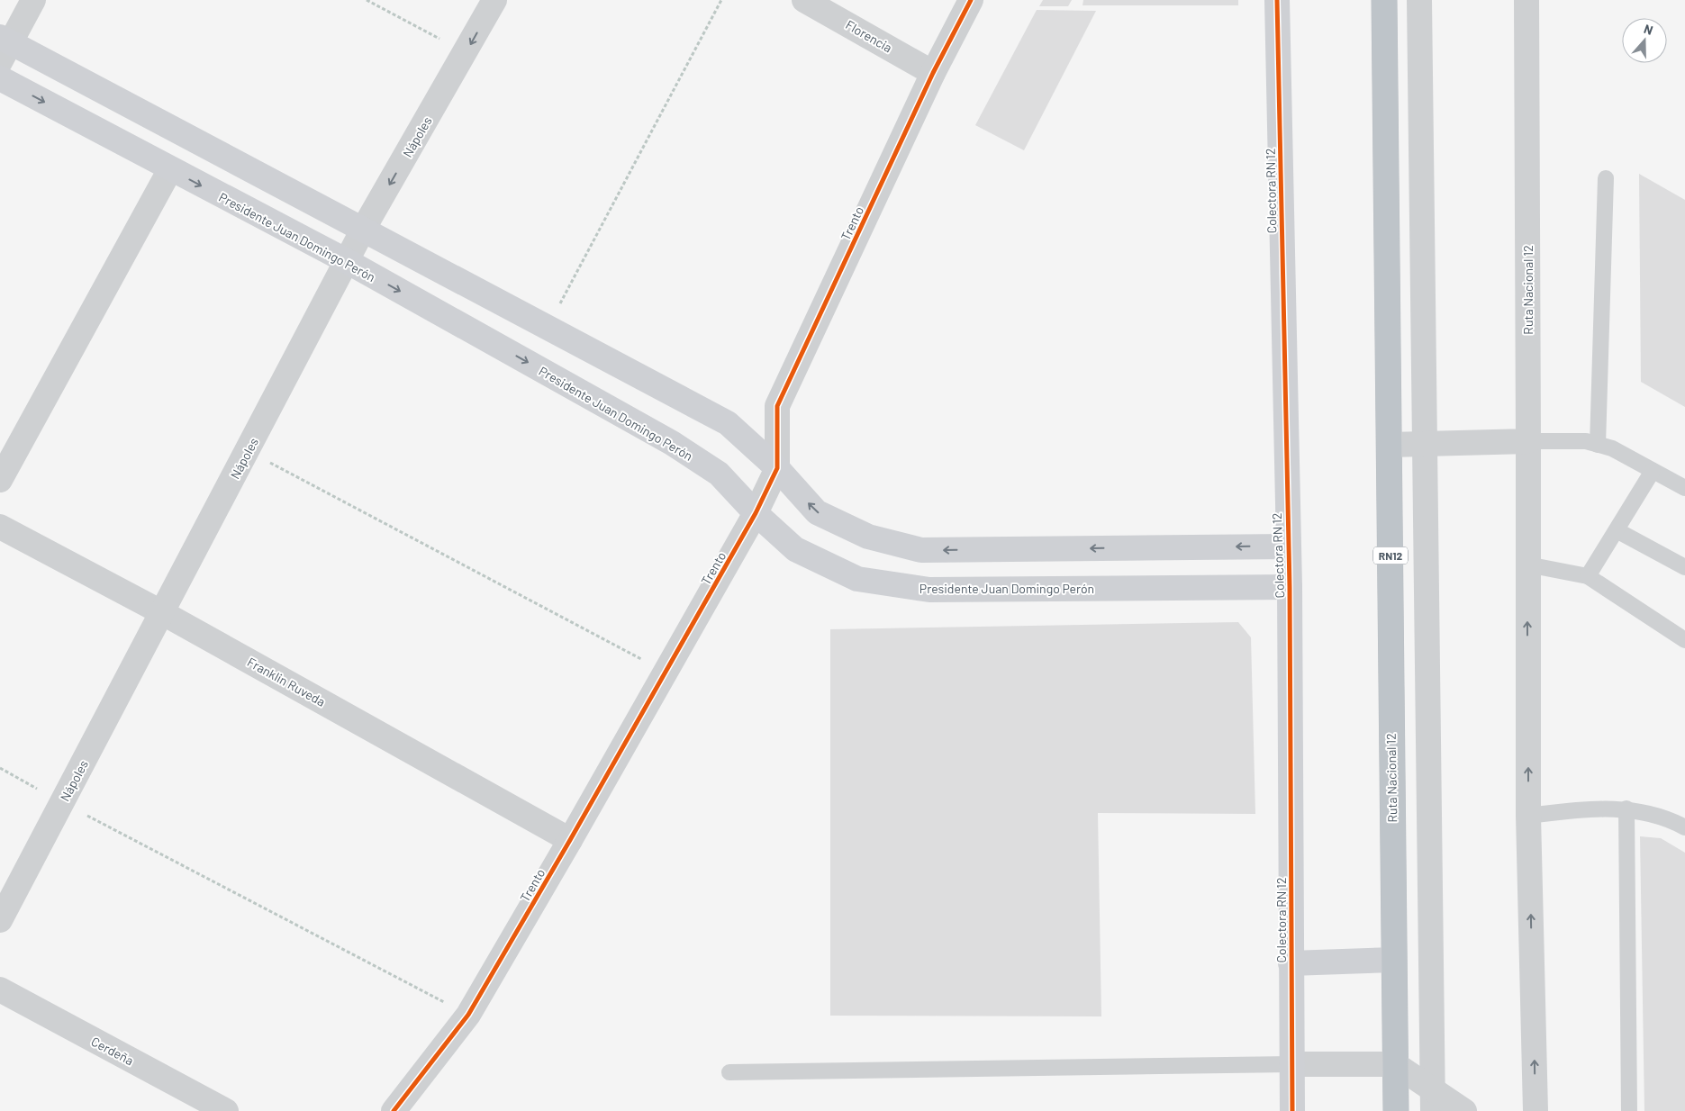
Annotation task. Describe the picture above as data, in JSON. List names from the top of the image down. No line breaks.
{"streets":{"highway":["Ruta Nacional 12","RN12"],"main road":["Colectora RN 12","Presidente Juan Domingo Perón"],"street":["Florencia","Nápoles","Trento","Franklin Ruveda","Cerdeña"]},"crossings":[["Florencia","Trento"],["Nápoles","Presidente Juan Domingo Perón"],["Nápoles","Franklin Ruveda"],["Colectora RN 12","Presidente Juan Domingo Perón"],["Trento","Presidente Juan Domingo Perón"],["Trento","Franklin Ruveda"]],"north":"top"}
